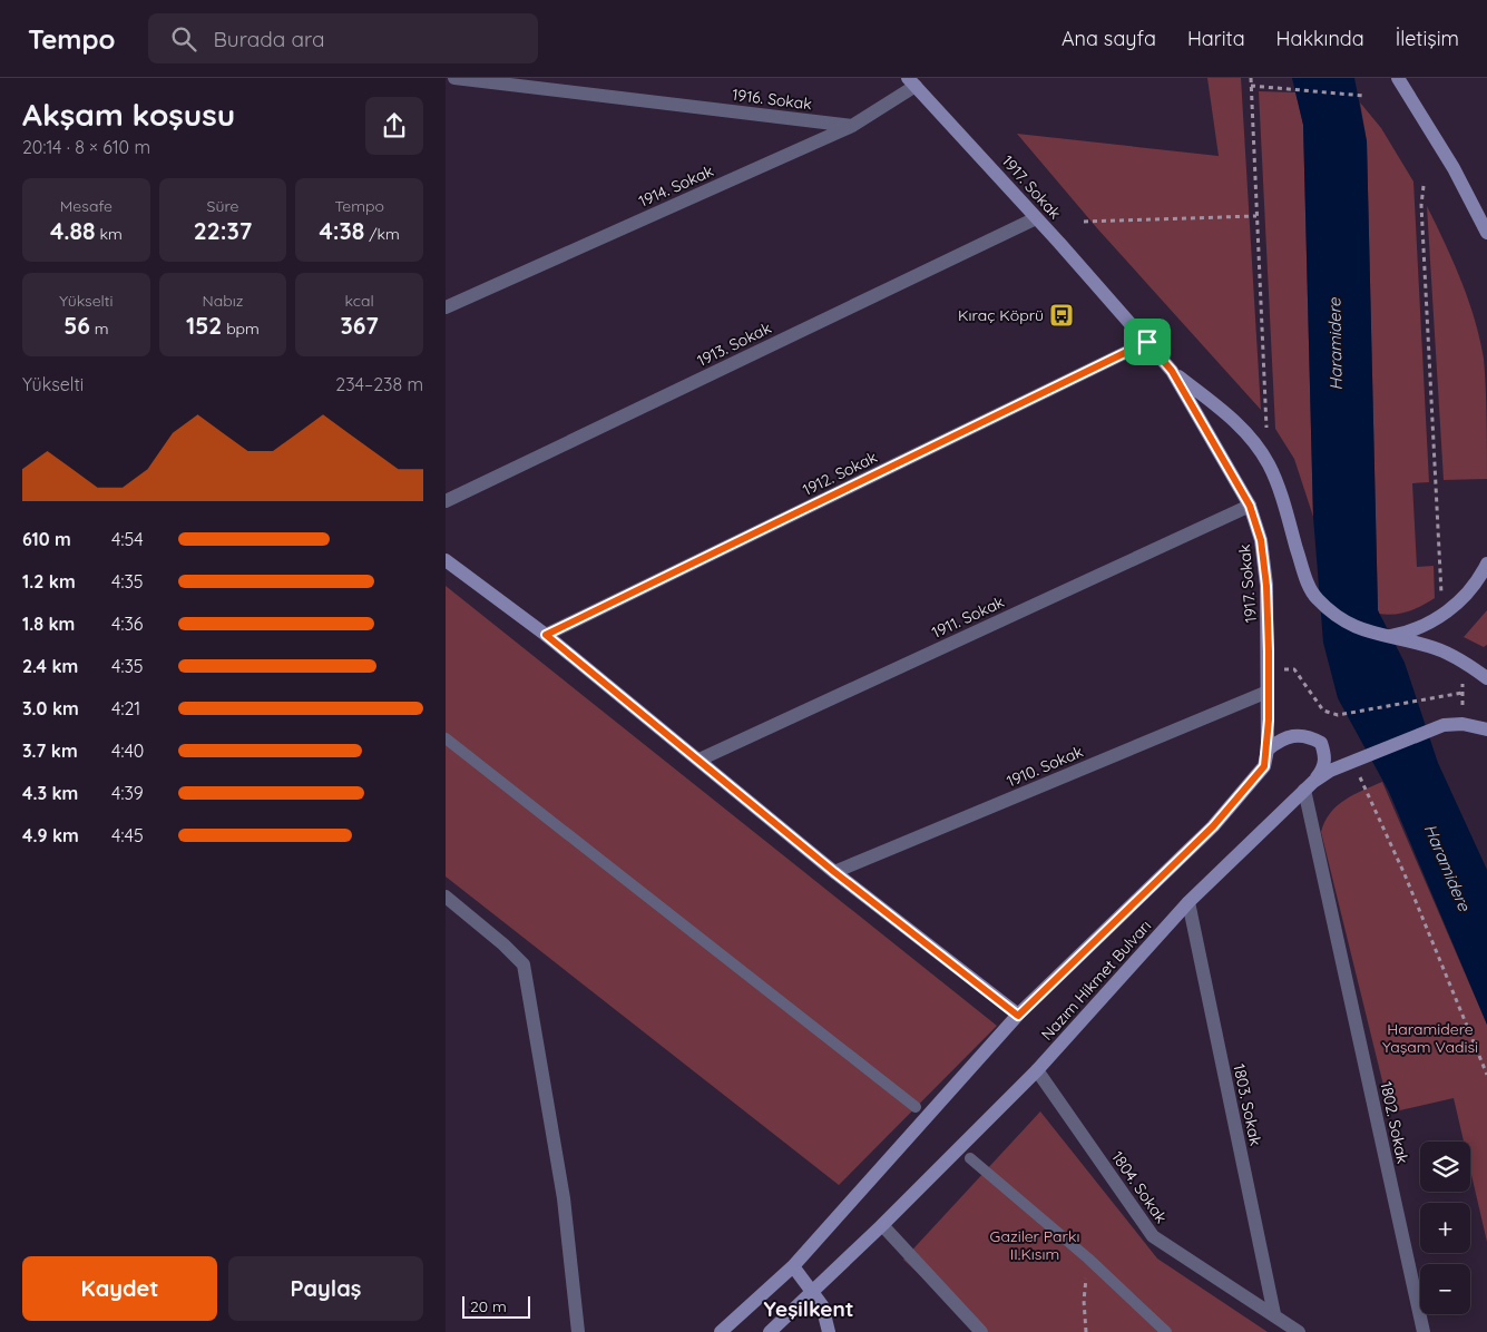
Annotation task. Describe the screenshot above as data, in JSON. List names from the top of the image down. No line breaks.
{"streets":{"main road":["1917. Sokak","Nazım Hikmet Bulvarı"],"street":["1916. Sokak","1914. Sokak","1913. Sokak","1912. Sokak","1911. Sokak","1910. Sokak","1803. Sokak","1802. Sokak","1804. Sokak"]},"crossings":[["1916. Sokak","1914. Sokak"],["1914. Sokak","1917. Sokak"],["1917. Sokak","1913. Sokak"],["1917. Sokak","1912. Sokak"],["1917. Sokak","1911. Sokak"],["1917. Sokak","1910. Sokak"],["1917. Sokak","Nazım Hikmet Bulvarı"],["Nazım Hikmet Bulvarı","1803. Sokak"],["Nazım Hikmet Bulvarı","1802. Sokak"],["Nazım Hikmet Bulvarı","1804. Sokak"],["1803. Sokak","1804. Sokak"]],"districts":["Yeşilkent"],"water":["Haramidere"],"parks":["Haramidere Yaşam Vadisi","Gaziler Parkı II.Kısım"],"places":{"bus stop":["Kıraç Köprü"]},"scale_bar":"20 m","page":{"header":"Tempo","search":"Burada ara","nav":["Ana sayfa","Harita","Hakkında","İletişim"],"heading":["Akşam koşusu","20:14 · 8 × 610 m"],"stats":[["Mesafe","4.88 km"],["Süre","22:37"],["Tempo","4:38 /km"],["Yükselti","56 m"],["Nabız","152 bpm"],["kcal","367"]],"chart":["Yükselti","234–238 m"],"list":[{"name":"610 m","note":"4:54"},{"name":"1.2 km","note":"4:35"},{"name":"1.8 km","note":"4:36"},{"name":"2.4 km","note":"4:35"},{"name":"3.0 km","note":"4:21"},{"name":"3.7 km","note":"4:40"},{"name":"4.3 km","note":"4:39"},{"name":"4.9 km","note":"4:45"}],"map_buttons":["+","−"],"buttons":["Kaydet","Paylaş"],"scale":"20 m"}}
